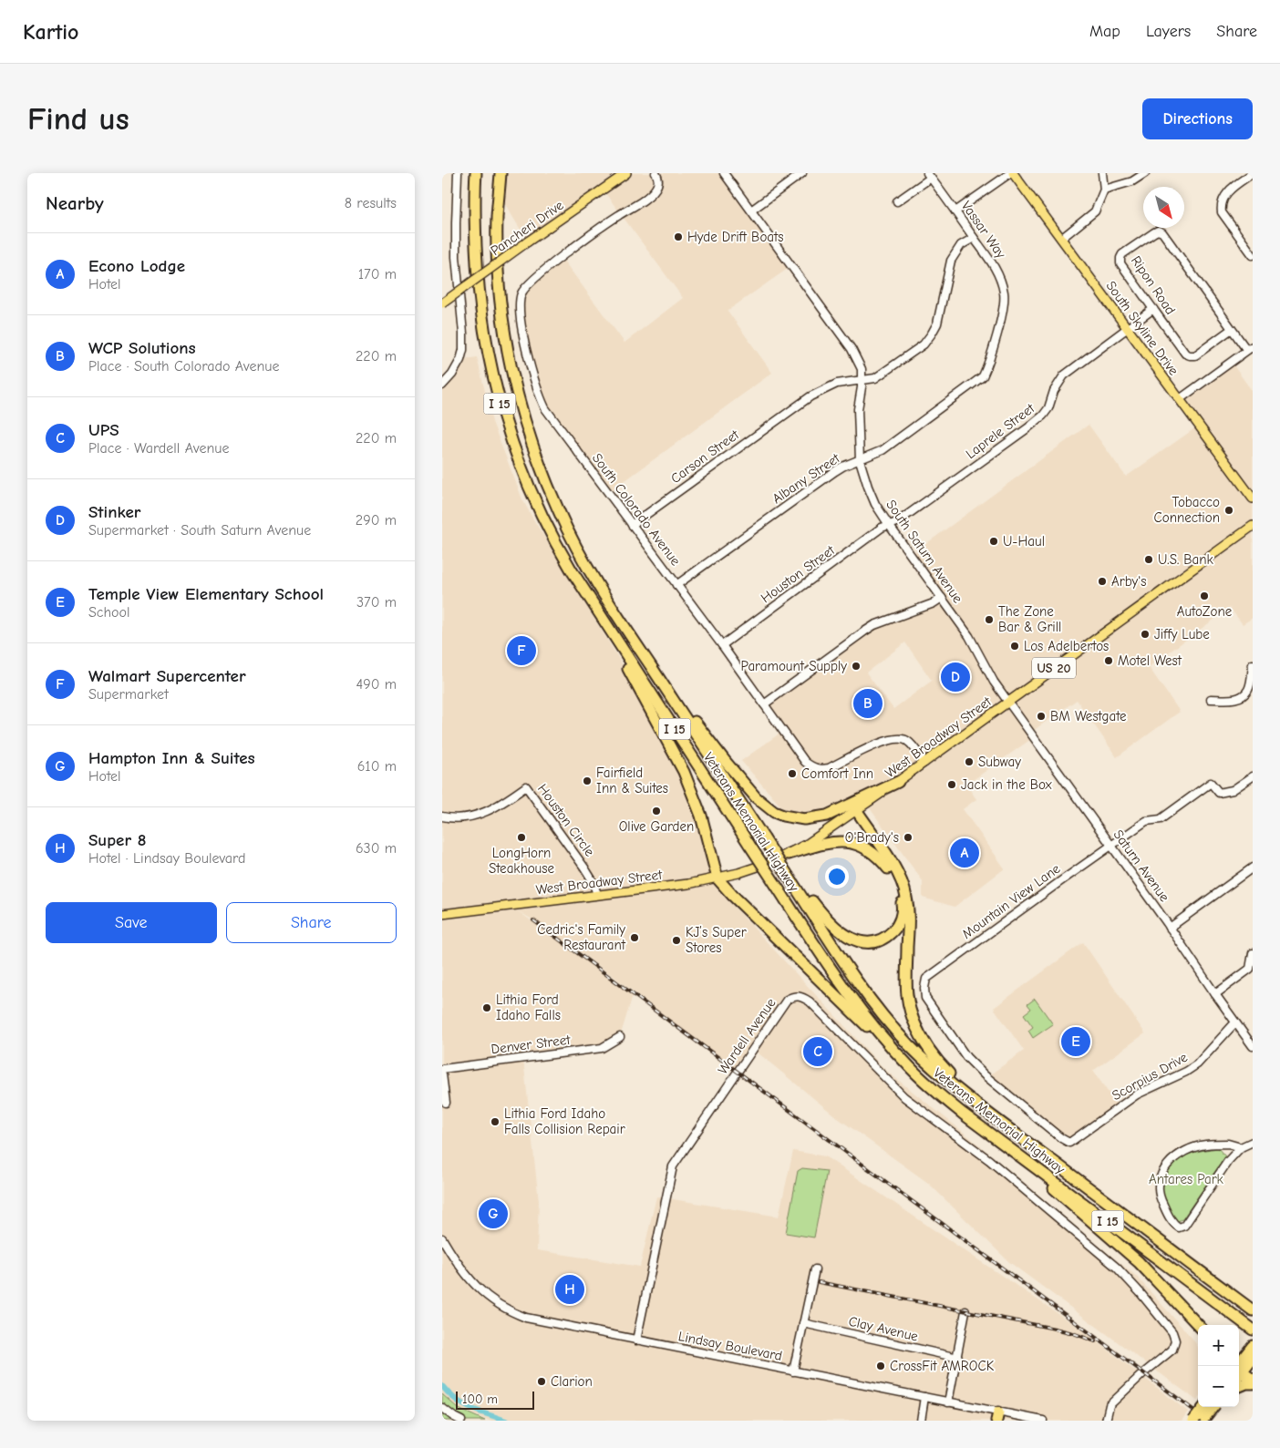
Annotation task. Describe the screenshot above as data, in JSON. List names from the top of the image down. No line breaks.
{"streets":{"highway":["I 15","Veterans Memorial Highway"],"main road":["Pancheri Drive","South Skyline Drive","US 20","West Broadway Street"],"street":["Vassar Way","Ripon Road","Laprele Street","Carson Street","Albany Street","South Colorado Avenue","South Saturn Avenue","Houston Street","Houston Circle","Saturn Avenue","Mountain View Lane","Wardell Avenue","Denver Street","Scorpius Drive","Clay Avenue","Lindsay Boulevard"]},"crossings":[["Vassar Way","Carson Street"],["Vassar Way","Albany Street"],["Ripon Road","Laprele Street"],["South Skyline Drive","Laprele Street"],["Laprele Street","South Saturn Avenue"],["Laprele Street","Houston Street"],["Carson Street","South Colorado Avenue"],["Carson Street","South Saturn Avenue"],["Albany Street","South Colorado Avenue"],["Albany Street","South Saturn Avenue"],["South Colorado Avenue","Houston Street"],["South Colorado Avenue","West Broadway Street"],["South Saturn Avenue","Houston Street"],["South Saturn Avenue","West Broadway Street"],["South Saturn Avenue","Saturn Avenue"],["West Broadway Street","Houston Circle"],["West Broadway Street","Saturn Avenue"],["Saturn Avenue","Mountain View Lane"],["Saturn Avenue","Scorpius Drive"],["Mountain View Lane","Scorpius Drive"],["Wardell Avenue","Lindsay Boulevard"]],"parks":["Antares Park"],"places":["Hyde Drift Boats","Tobacco Connection","U-Haul","U.S. Bank","Arby's","AutoZone","The Zone Bar & Grill","Jiffy Lube","Los Adelbertos","Motel West","Paramount Supply","BM Westgate","Subway","Comfort Inn","Fairfield Inn & Suites","Jack in the Box","Olive Garden","LongHorn Steakhouse","O'Brady's","Cedric's Family Restaurant","KJ’s Super Stores","Lithia Ford Idaho Falls","Lithia Ford Idaho Falls Collision Repair","CrossFit AMROCK","Clarion"],"scale_bar":"100 m","north":"bottom right","page":{"header":"Kartio","nav":["Map","Layers","Share"],"buttons":["Directions",["Save","Share"]],"title":"Find us","heading":["Nearby","8 results"],"list":[{"mark":"A","name":"Econo Lodge","note":"Hotel","value":"170 m"},{"mark":"B","name":"WCP Solutions","note":"Place · South Colorado Avenue","value":"220 m"},{"mark":"C","name":"UPS","note":"Place · Wardell Avenue","value":"220 m"},{"mark":"D","name":"Stinker","note":"Supermarket · South Saturn Avenue","value":"290 m"},{"mark":"E","name":"Temple View Elementary School","note":"School","value":"370 m"},{"mark":"F","name":"Walmart Supercenter","note":"Supermarket","value":"490 m"},{"mark":"G","name":"Hampton Inn & Suites","note":"Hotel","value":"610 m"},{"mark":"H","name":"Super 8","note":"Hotel · Lindsay Boulevard","value":"630 m"}],"pins":["F","D","B","A","E","C","G","H"],"map_buttons":["+","−"],"scale":"100 m"}}
